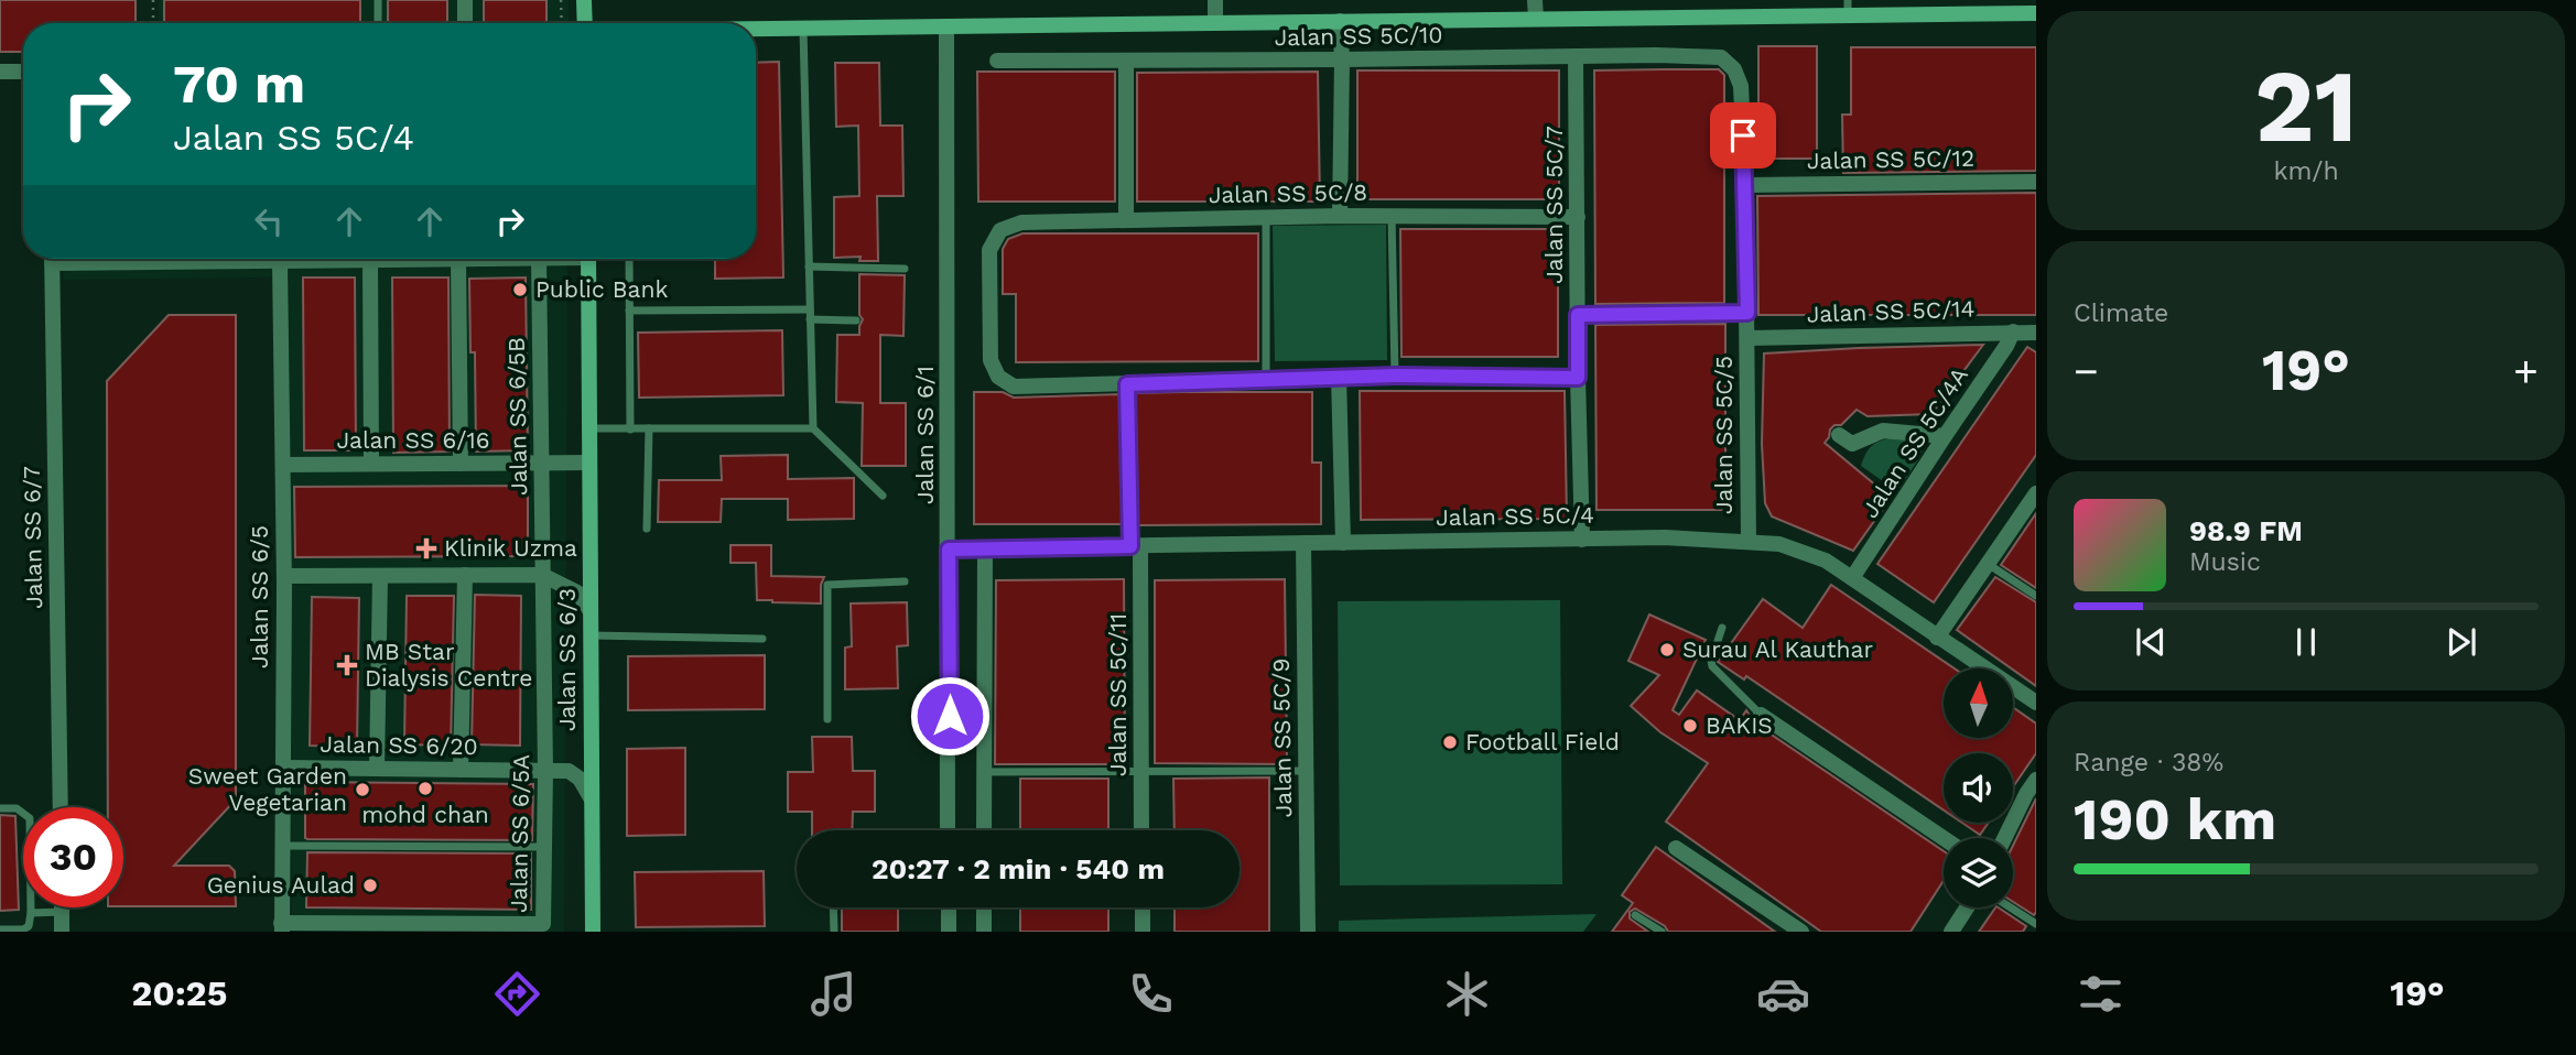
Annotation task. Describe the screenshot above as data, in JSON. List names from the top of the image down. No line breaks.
{"streets":{"street":["Jalan SS 5C/10","Jalan SS 5C/12","Jalan SS 5C/8","Jalan SS 5C/7","Jalan SS 5C/14","Jalan SS 6/5B","Jalan SS 6/1","Jalan SS 5C/5","Jalan SS 6/16","Jalan SS 5C/4A","Jalan SS 5C/4","Jalan SS 6/7","Jalan SS 6/5","Jalan SS 6/3","Jalan SS 5C/11","Jalan SS 5C/9","Jalan SS 6/20","Jalan SS 6/5A"]},"crossings":[["Jalan SS 5C/10","Jalan SS 5C/7"],["Jalan SS 5C/10","Jalan SS 5C/5"],["Jalan SS 5C/12","Jalan SS 5C/5"],["Jalan SS 5C/8","Jalan SS 5C/7"],["Jalan SS 5C/7","Jalan SS 5C/4"],["Jalan SS 5C/14","Jalan SS 5C/5"],["Jalan SS 5C/14","Jalan SS 5C/4A"],["Jalan SS 6/5B","Jalan SS 6/16"],["Jalan SS 6/5B","Jalan SS 6/5A"],["Jalan SS 6/1","Jalan SS 5C/4"],["Jalan SS 5C/5","Jalan SS 5C/4"],["Jalan SS 6/16","Jalan SS 6/5"],["Jalan SS 6/16","Jalan SS 6/3"],["Jalan SS 5C/4A","Jalan SS 5C/4"],["Jalan SS 5C/4","Jalan SS 5C/11"],["Jalan SS 5C/4","Jalan SS 5C/9"],["Jalan SS 6/5","Jalan SS 6/20"],["Jalan SS 6/5","Jalan SS 6/5A"],["Jalan SS 6/3","Jalan SS 6/20"],["Jalan SS 6/20","Jalan SS 6/5A"]],"places":{"other":["Public Bank","Surau Al Kauthar","BAKIS","Football Field","mohd chan","Sweet Garden Vegetarian","Genius Aulad"],"health":["Klinik Uzma","MB Star Dialysis Centre"]},"north":"top","page":{"tile":[["21","km/h"],"Climate",["Range · 38%","190 km"]],"turn":["70 m","Jalan SS 5C/4"],"heat":["−","19°","+"],"song":["98.9 FM","Music"],"limit":"30","trip":"20:27 · 2 min · 540 m","tabs":["20:25","19°"]}}
